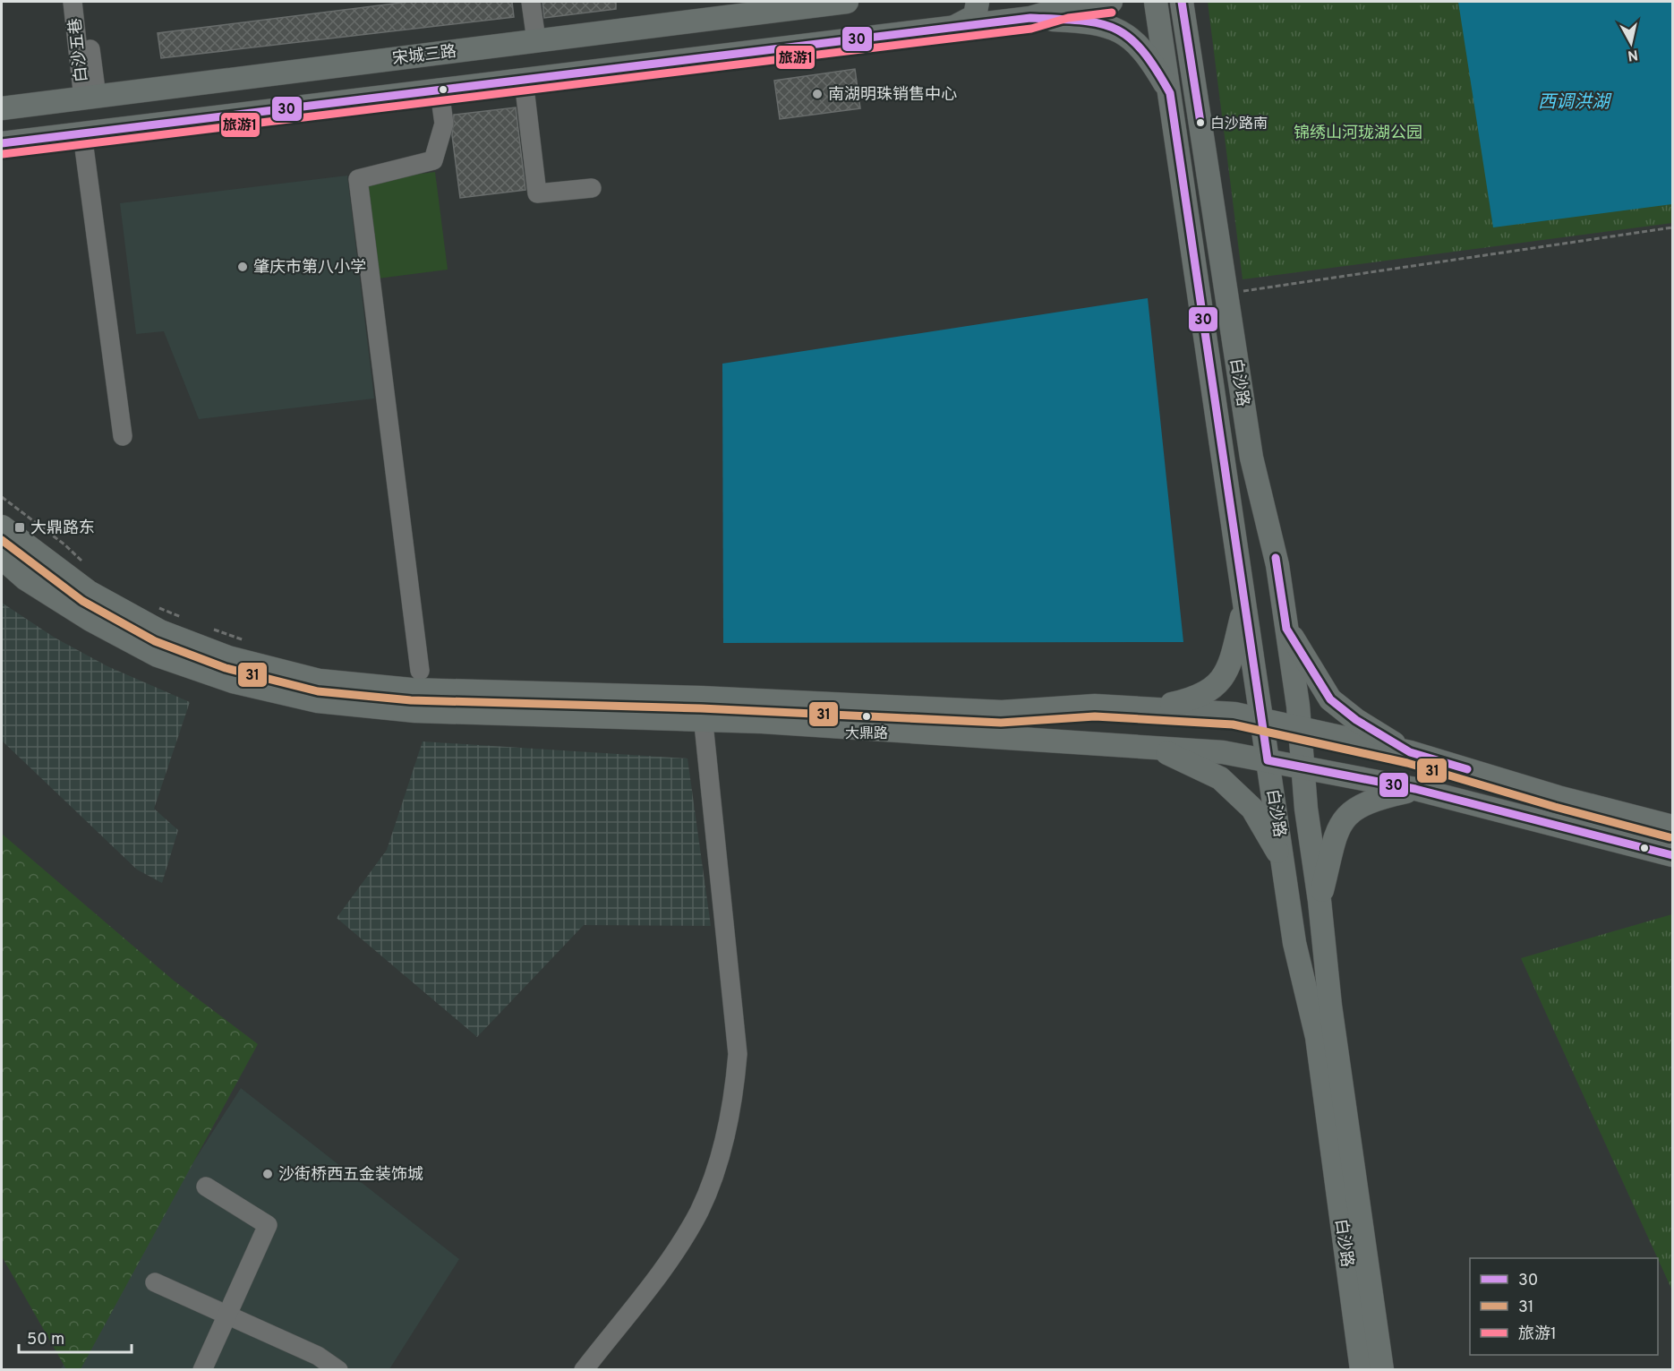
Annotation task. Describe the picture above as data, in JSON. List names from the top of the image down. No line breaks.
{"streets":{"main road":["宋城三路","白沙路"],"street":["白沙五巷"]},"crossings":[["白沙五巷","宋城三路"]],"water":["西调洪湖"],"parks":["锦绣山河珑湖公园"],"places":{"other":["南湖明珠销售中心","白沙路南","肇庆市第八小学","大鼎路","沙街桥西五金装饰城"],"transit":["大鼎路东"]},"lines":["transit line 30","transit line 旅游1","transit line 31"],"legend":["30","31","旅游1"],"scale_bar":"50 m","north":"bottom"}
